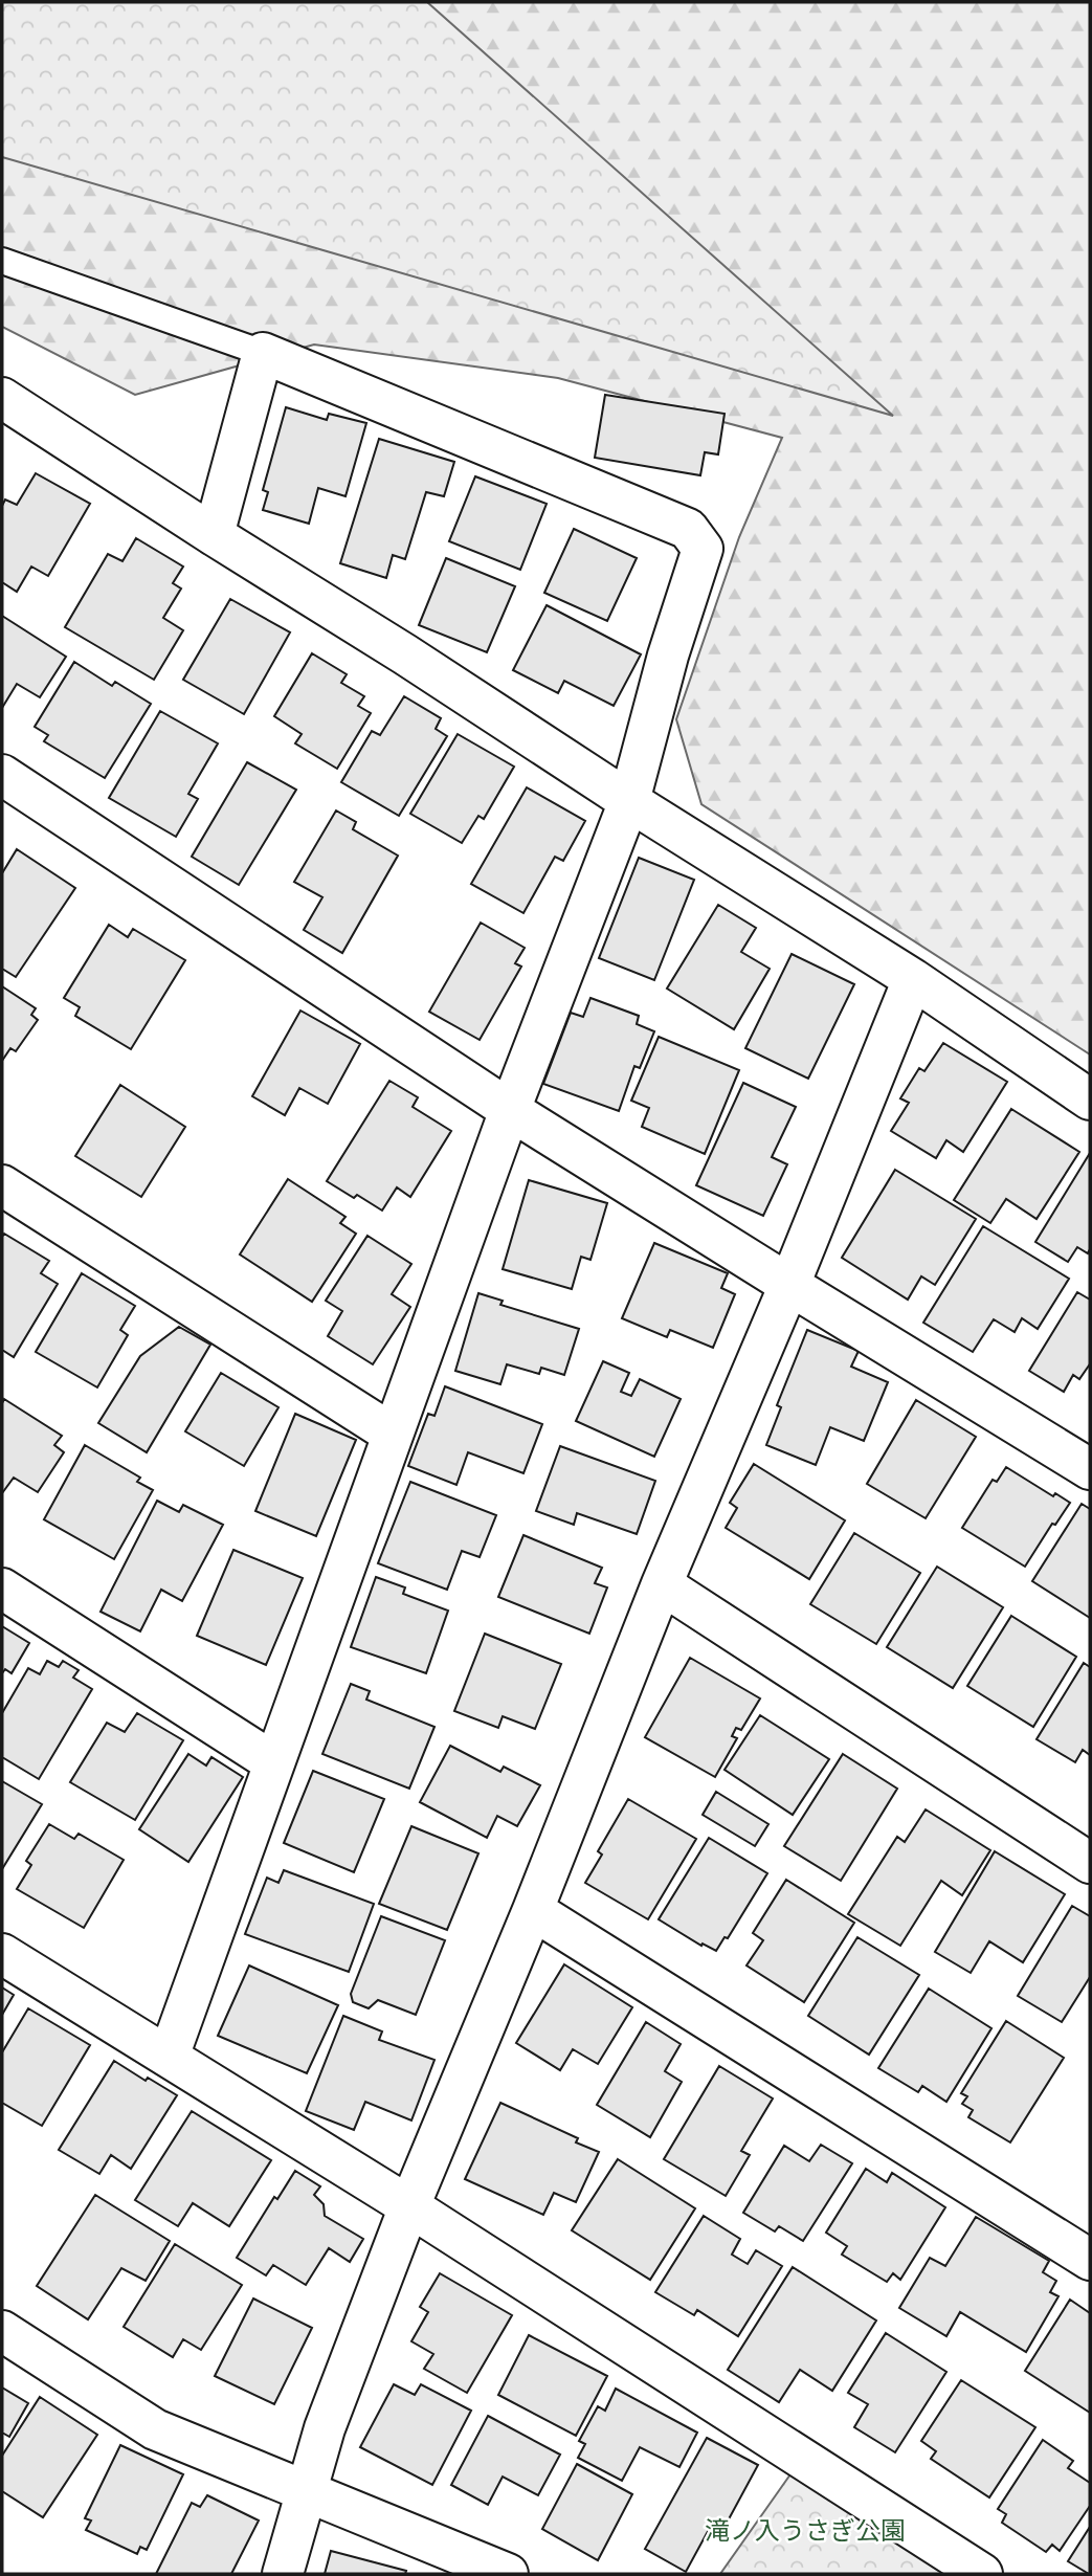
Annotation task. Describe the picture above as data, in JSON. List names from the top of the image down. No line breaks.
{"parks":["滝ノ入うさぎ公園"]}
